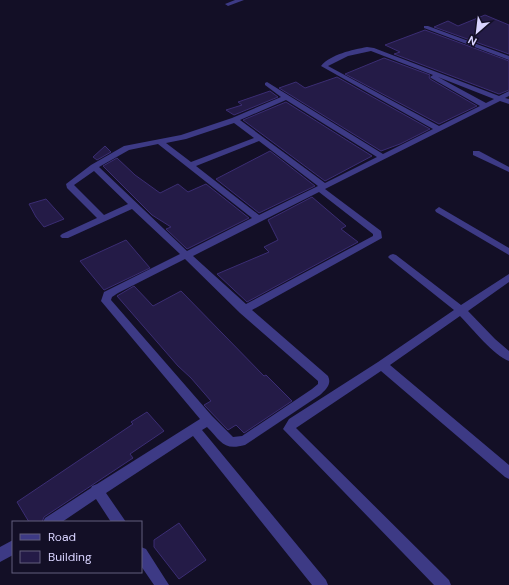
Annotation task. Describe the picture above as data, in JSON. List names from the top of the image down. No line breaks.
{"legend":["Road","Building"],"north":"bottom left"}
